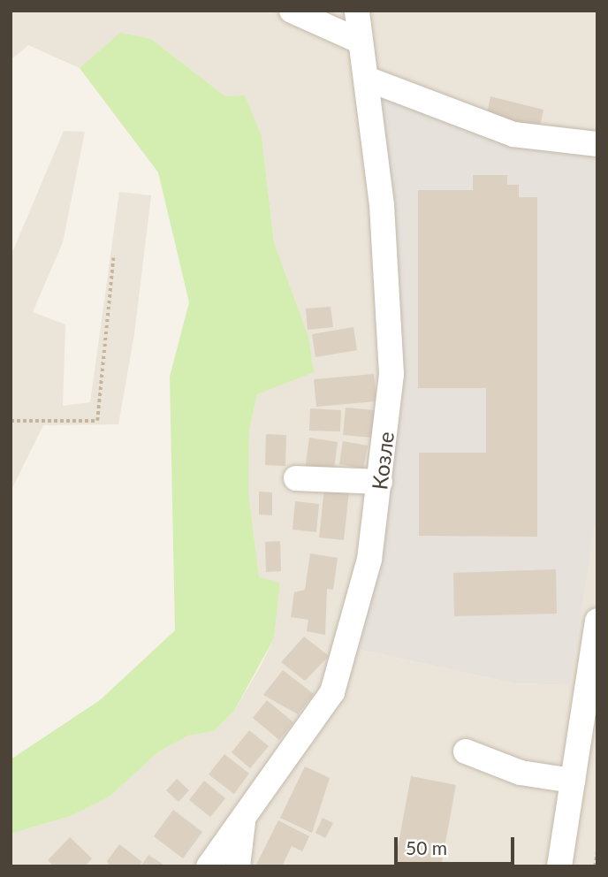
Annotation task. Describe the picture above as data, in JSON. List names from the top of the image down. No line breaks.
{"streets":{"street":["Козле"]},"scale_bar":"50 m"}
